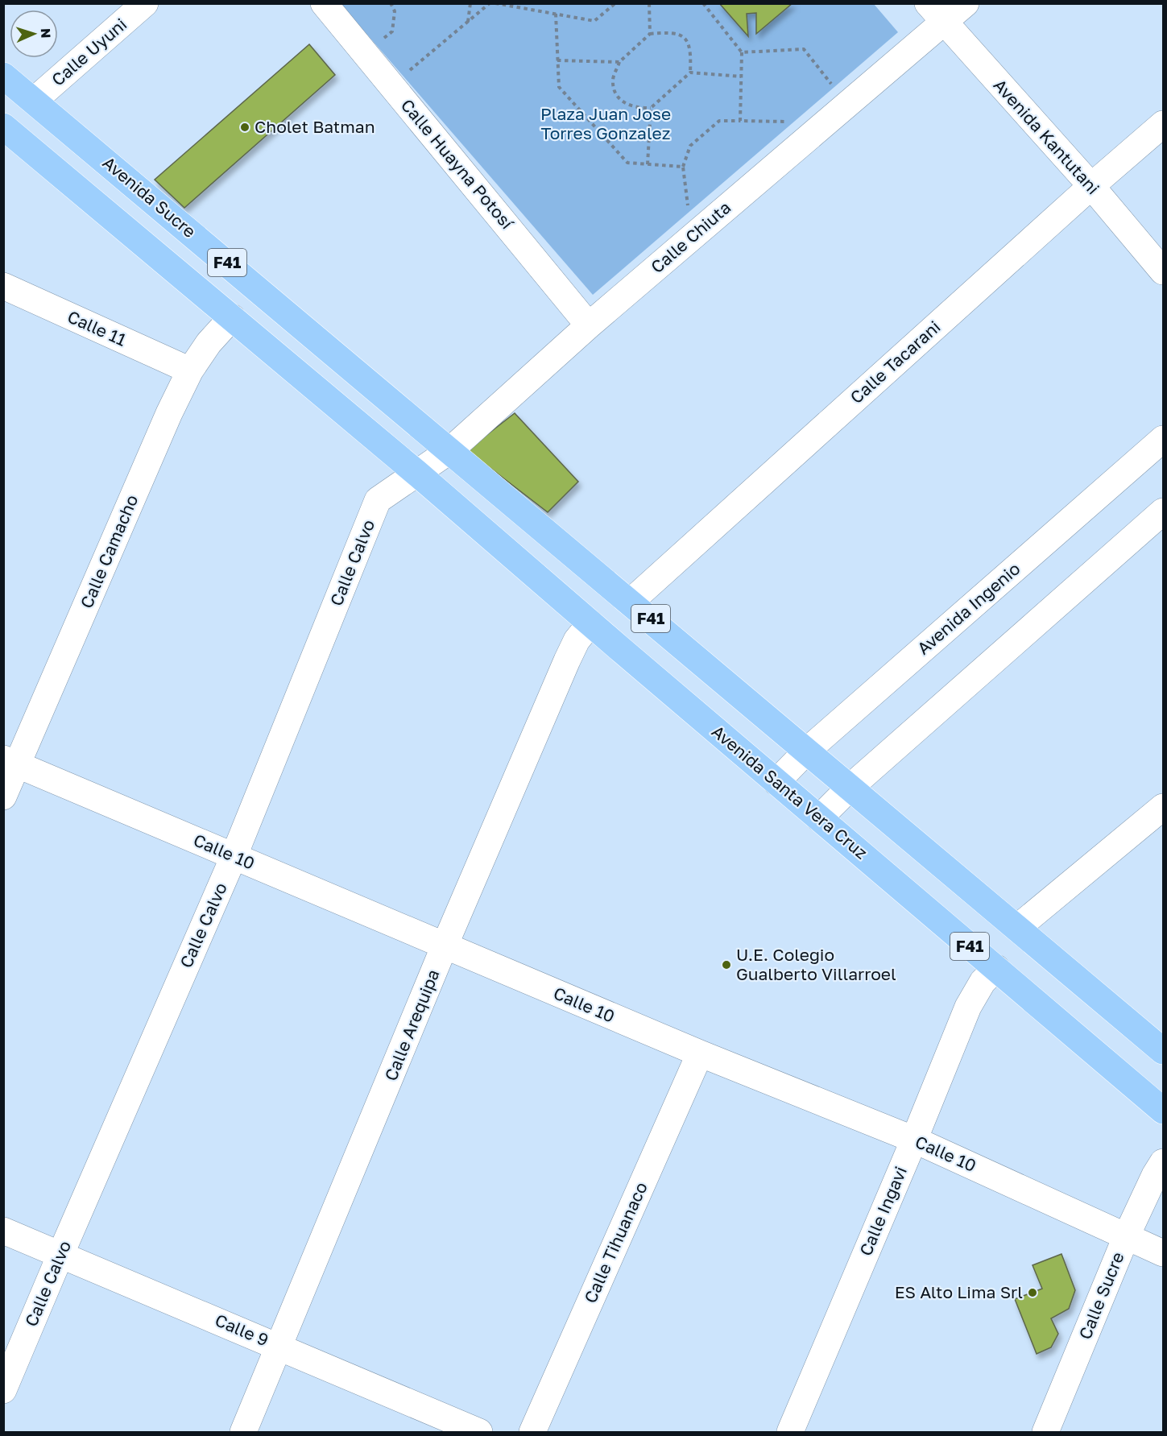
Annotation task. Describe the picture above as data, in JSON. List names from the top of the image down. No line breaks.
{"streets":{"main road":["Avenida Sucre","F41","Avenida Santa Vera Cruz"],"street":["Calle Uyuni","Avenida Kantutani","Calle Huayna Potosí","Calle Chiuta","Calle 11","Calle Tacarani","Calle Camacho","Calle Calvo","Avenida Ingenio","Calle 10","Calle Arequipa","Calle Ingavi","Calle Tihuanaco","Calle Sucre","Calle 9"]},"crossings":[["Calle Uyuni","Avenida Sucre"],["Avenida Kantutani","Calle Chiuta"],["Avenida Kantutani","Calle Tacarani"],["Calle Huayna Potosí","Calle Chiuta"],["Avenida Sucre","Calle Chiuta"],["Avenida Sucre","F41"],["Calle Chiuta","F41"],["Calle Chiuta","Calle Calvo"],["Calle Chiuta","Avenida Santa Vera Cruz"],["F41","Calle Tacarani"],["F41","Calle Camacho"],["F41","Calle Calvo"],["F41","Avenida Ingenio"],["F41","Avenida Santa Vera Cruz"],["Calle 11","Calle Camacho"],["Calle Camacho","Calle 10"],["Calle Calvo","Avenida Santa Vera Cruz"],["Calle Calvo","Calle 10"],["Calle Calvo","Calle 9"],["Avenida Ingenio","Avenida Santa Vera Cruz"],["Avenida Santa Vera Cruz","Calle Arequipa"],["Avenida Santa Vera Cruz","Calle Ingavi"],["Calle 10","Calle Arequipa"],["Calle 10","Calle Ingavi"],["Calle 10","Calle Tihuanaco"],["Calle 10","Calle Sucre"],["Calle Arequipa","Calle 9"]],"parks":["Plaza Juan Jose Torres Gonzalez"],"places":["Cholet Batman","U.E. Colegio Gualberto Villarroel","ES Alto Lima Srl"],"north":"right"}
